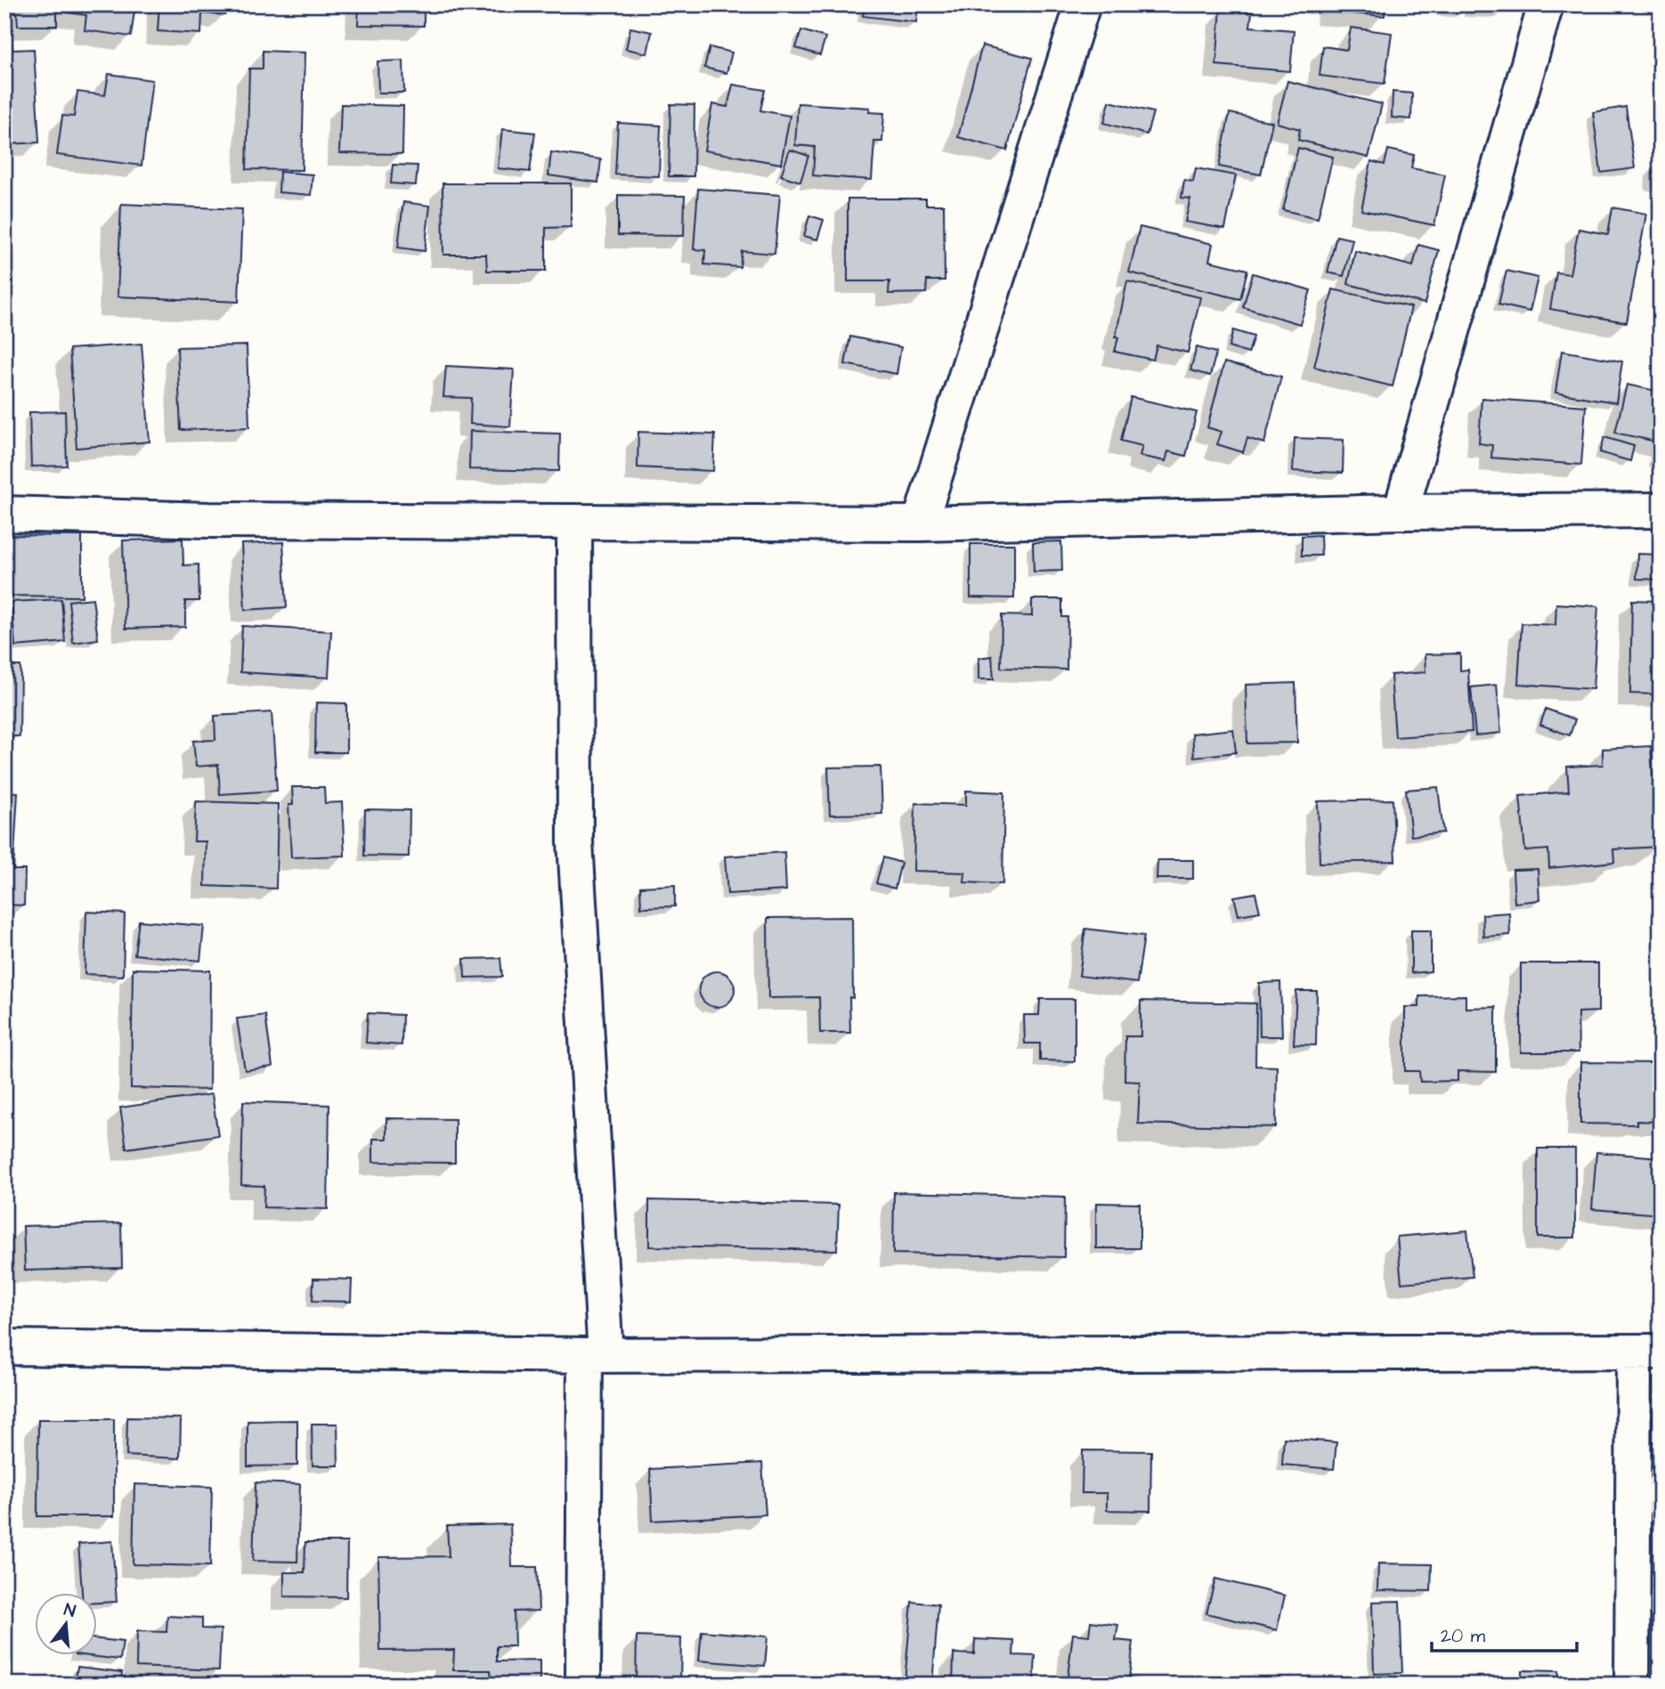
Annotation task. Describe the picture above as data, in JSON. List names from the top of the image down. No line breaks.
{"scale_bar":"20 m","north":"top"}
